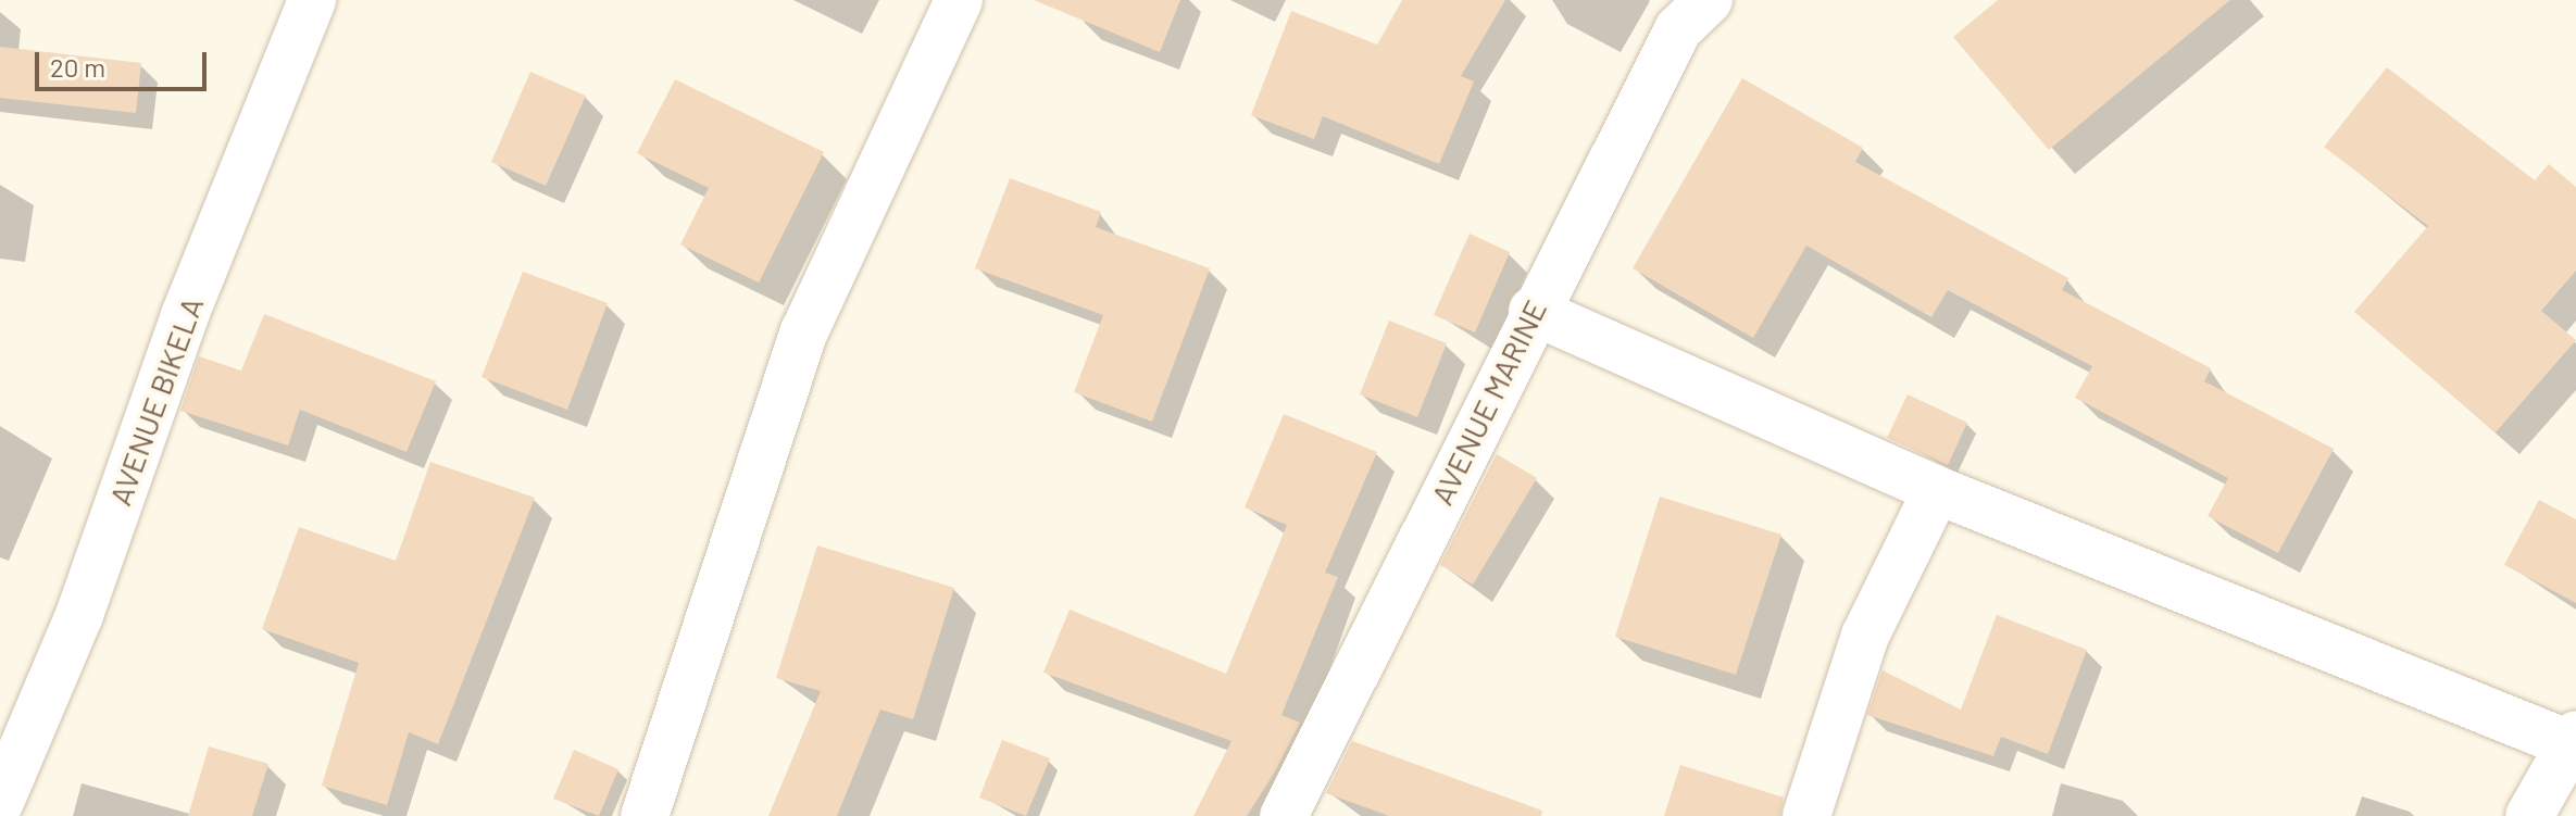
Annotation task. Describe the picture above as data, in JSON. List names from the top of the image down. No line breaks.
{"streets":{"street":["AVENUE BIKELA","AVENUE MARINE"]},"scale_bar":"20 m"}
